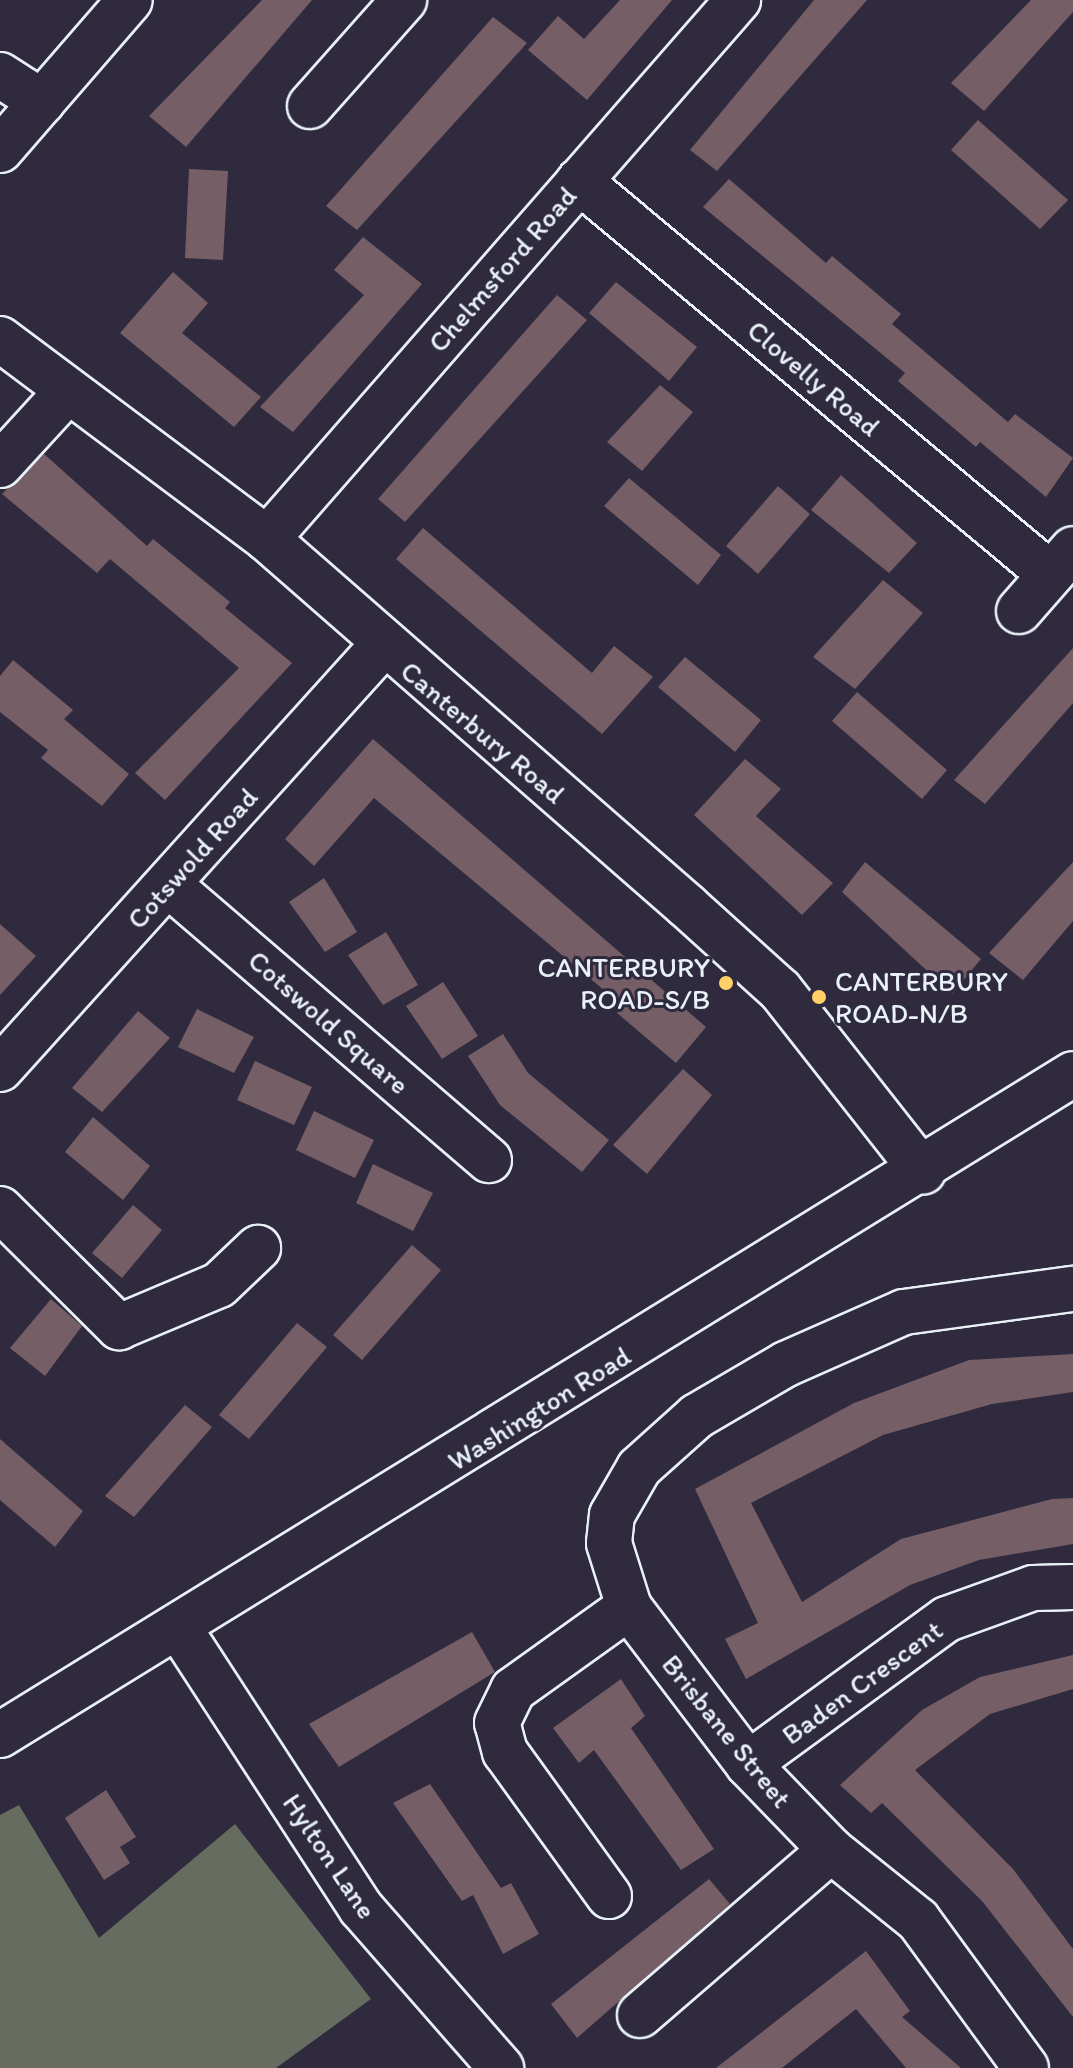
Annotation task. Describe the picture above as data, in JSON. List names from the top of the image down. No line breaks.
{"streets":{"street":["Chelmsford Road","Clovelly Road","Canterbury Road","Cotswold Road","Cotswold Square","Washington Road","Baden Crescent","Brisbane Street","Hylton Lane"]},"crossings":[["Chelmsford Road","Clovelly Road"],["Chelmsford Road","Canterbury Road"],["Canterbury Road","Cotswold Road"],["Canterbury Road","Washington Road"],["Cotswold Road","Cotswold Square"],["Washington Road","Hylton Lane"],["Baden Crescent","Brisbane Street"]],"places":["CANTERBURY ROAD-S/B","CANTERBURY ROAD-N/B"]}
